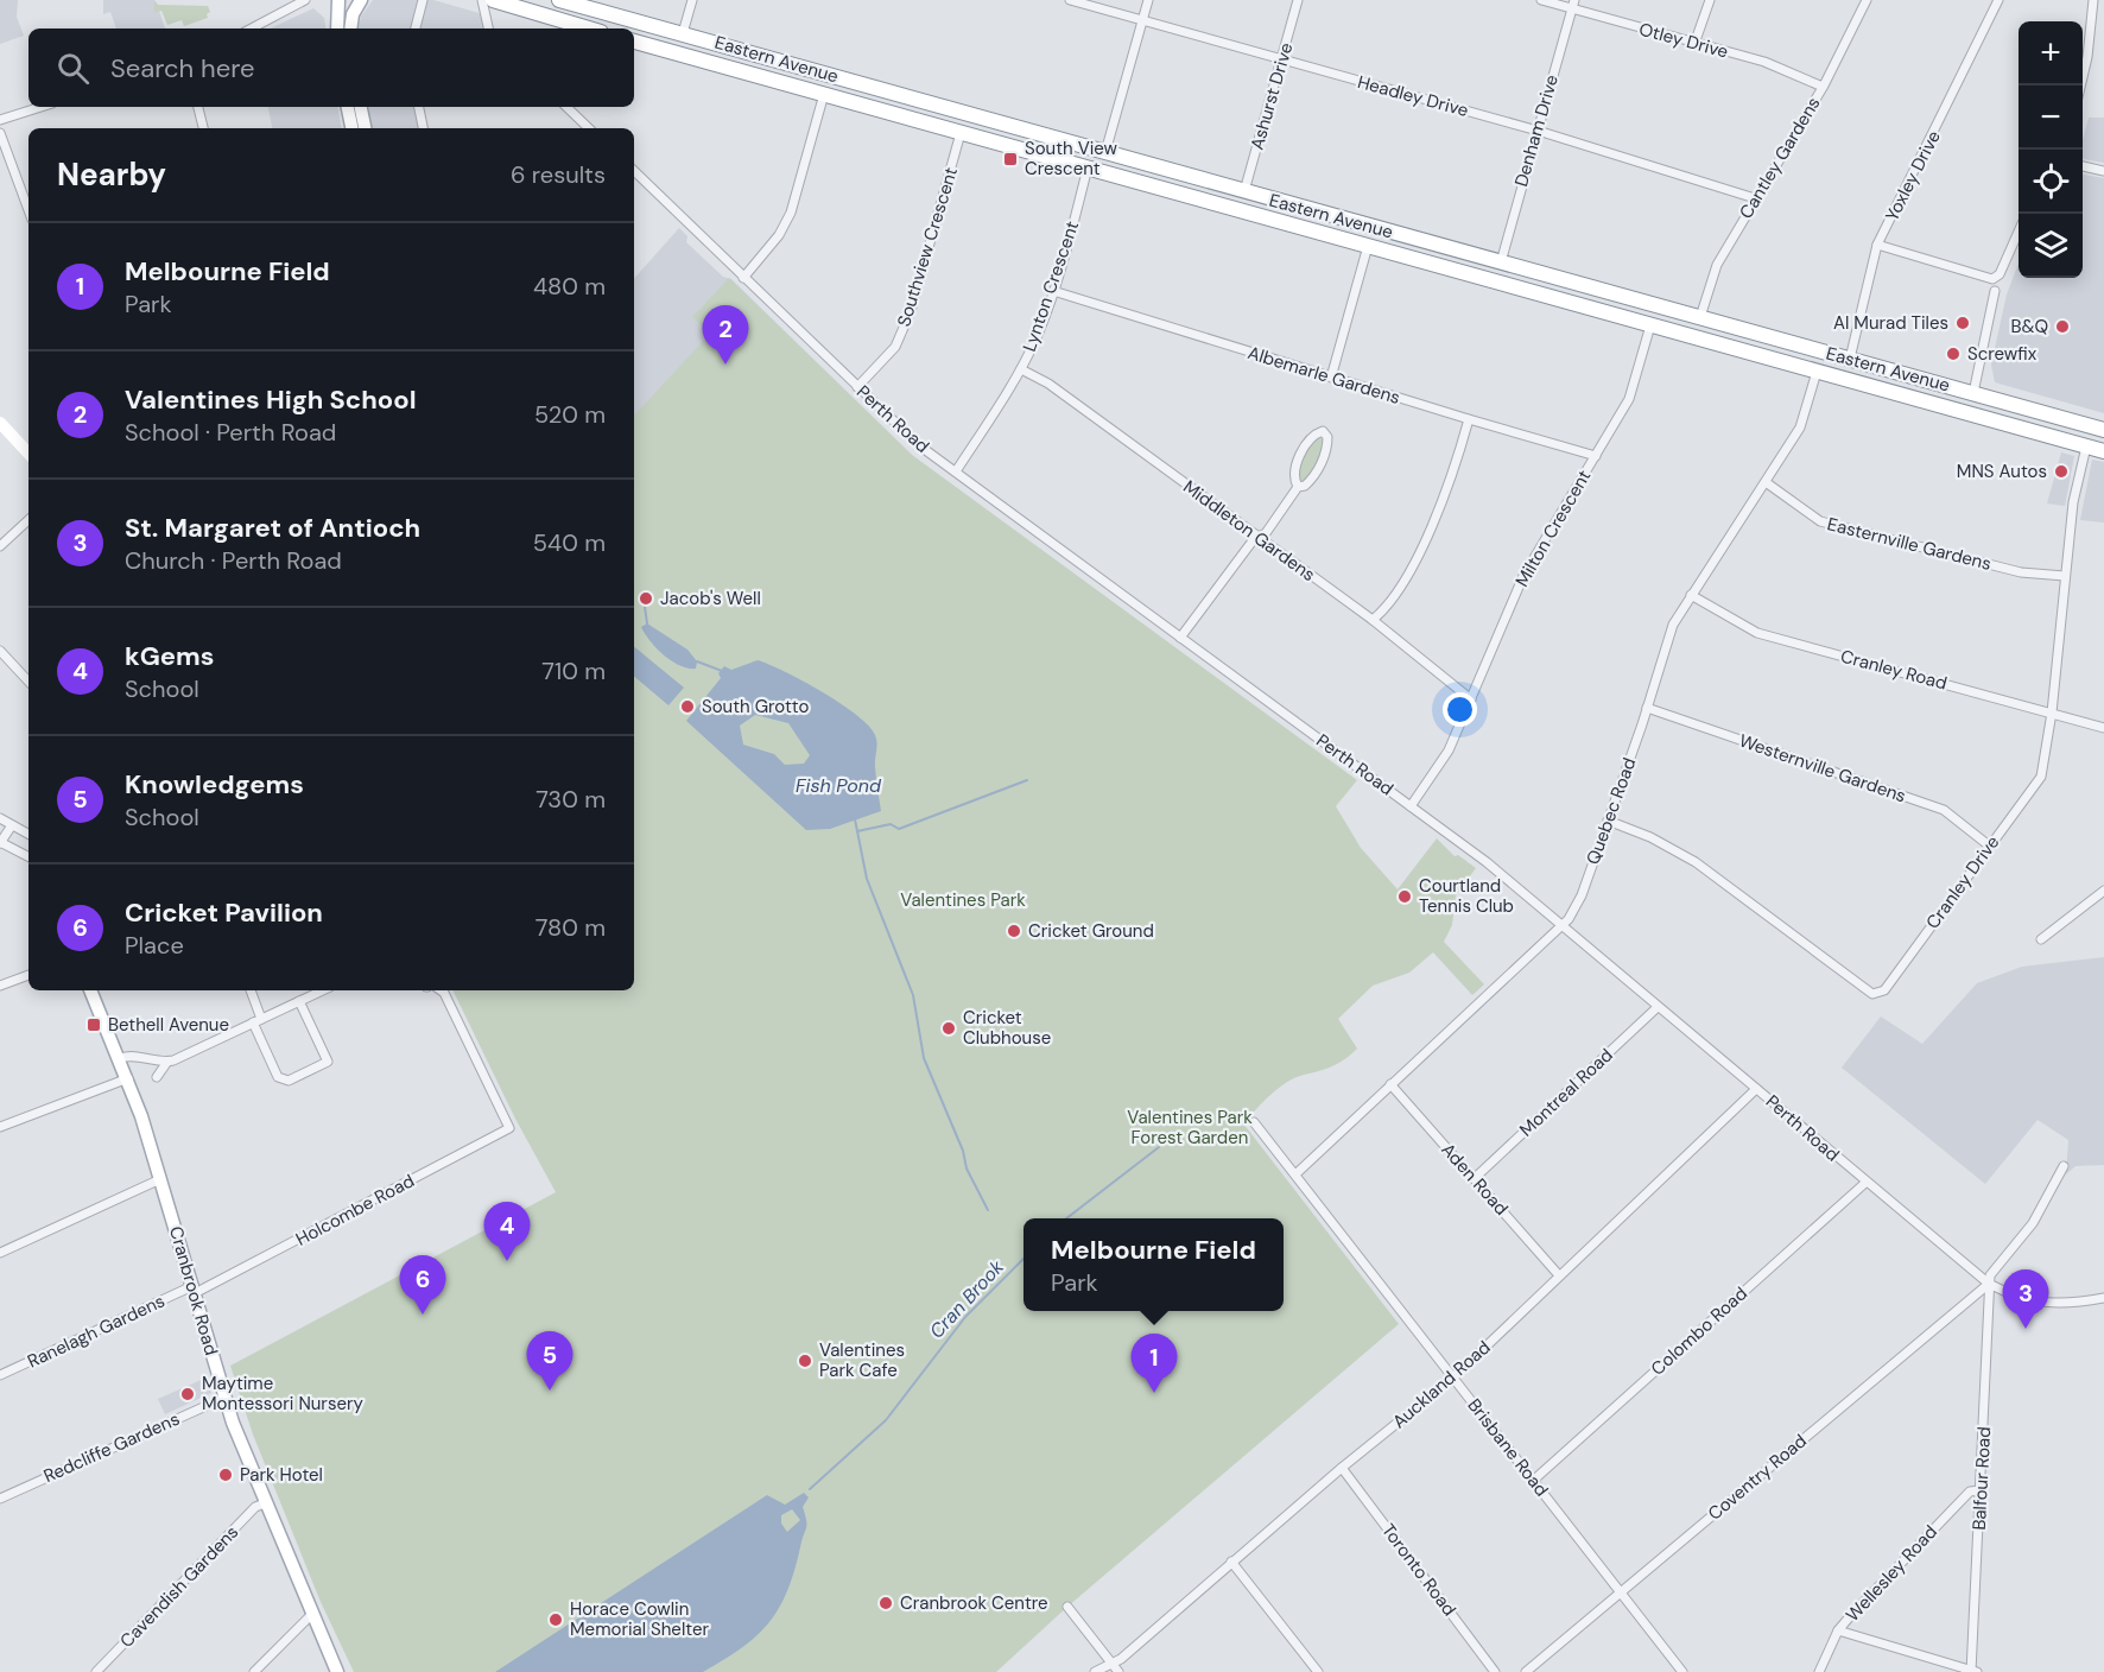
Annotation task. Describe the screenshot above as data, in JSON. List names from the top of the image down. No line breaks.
{"streets":{"highway":["Eastern Avenue"],"main road":["Cranbrook Road"],"street":["Otley Drive","Ashurst Drive","Headley Drive","Denham Drive","Cantley Gardens","Yoxley Drive","Southview Crescent","Lynton Crescent","Albemarle Gardens","Perth Road","Milton Crescent","Middleton Gardens","Easternville Gardens","Cranley Road","Westernville Gardens","Quebec Road","Cranley Drive","Montreal Road","Aden Road","Holcombe Road","Ranelagh Gardens","Colombo Road","Auckland Road","Redcliffe Gardens","Brisbane Road","Coventry Road","Balfour Road","Toronto Road","Wellesley Road","Cavendish Gardens"]},"crossings":[["Otley Drive","Denham Drive"],["Otley Drive","Cantley Gardens"],["Eastern Avenue","Ashurst Drive"],["Eastern Avenue","Denham Drive"],["Eastern Avenue","Cantley Gardens"],["Eastern Avenue","Yoxley Drive"],["Eastern Avenue","Southview Crescent"],["Eastern Avenue","Lynton Crescent"],["Eastern Avenue","Milton Crescent"],["Eastern Avenue","Quebec Road"],["Eastern Avenue","Cranley Drive"],["Ashurst Drive","Headley Drive"],["Headley Drive","Denham Drive"],["Headley Drive","Cantley Gardens"],["Southview Crescent","Perth Road"],["Lynton Crescent","Albemarle Gardens"],["Lynton Crescent","Perth Road"],["Lynton Crescent","Middleton Gardens"],["Albemarle Gardens","Milton Crescent"],["Perth Road","Milton Crescent"],["Perth Road","Quebec Road"],["Perth Road","Montreal Road"],["Perth Road","Colombo Road"],["Perth Road","Auckland Road"],["Perth Road","Coventry Road"],["Perth Road","Balfour Road"],["Milton Crescent","Middleton Gardens"],["Easternville Gardens","Quebec Road"],["Easternville Gardens","Cranley Drive"],["Cranley Road","Quebec Road"],["Cranley Road","Cranley Drive"],["Westernville Gardens","Quebec Road"],["Westernville Gardens","Cranley Drive"],["Quebec Road","Cranley Drive"],["Quebec Road","Aden Road"],["Quebec Road","Brisbane Road"],["Montreal Road","Aden Road"],["Aden Road","Auckland Road"],["Holcombe Road","Cranbrook Road"],["Holcombe Road","Ranelagh Gardens"],["Cranbrook Road","Ranelagh Gardens"],["Cranbrook Road","Redcliffe Gardens"],["Cranbrook Road","Cavendish Gardens"],["Colombo Road","Brisbane Road"],["Auckland Road","Brisbane Road"],["Auckland Road","Toronto Road"],["Brisbane Road","Coventry Road"],["Coventry Road","Balfour Road"],["Balfour Road","Wellesley Road"]],"water":["Fish Pond","Cran Brook"],"parks":["Valentines Park","Valentines Park Forest Garden"],"places":{"transit":["South View Crescent","Bethell Avenue"],"other":["Al Murad Tiles","B&Q","Screwfix","MNS Autos","Jacob's Well","South Grotto","Courtland Tennis Club","Cricket Ground","Cricket Clubhouse","Valentines Park Cafe","Maytime Montessori Nursery","Park Hotel","Cranbrook Centre","Horace Cowlin Memorial Shelter"]},"page":{"map_buttons":["+","−"],"search":"Search here","heading":["Nearby","6 results"],"list":[{"mark":"1","name":"Melbourne Field","note":"Park","value":"480 m"},{"mark":"2","name":"Valentines High School","note":"School · Perth Road","value":"520 m"},{"mark":"3","name":"St. Margaret of Antioch","note":"Church · Perth Road","value":"540 m"},{"mark":"4","name":"kGems","note":"School","value":"710 m"},{"mark":"5","name":"Knowledgems","note":"School","value":"730 m"},{"mark":"6","name":"Cricket Pavilion","note":"Place","value":"780 m"}],"pins":["2","4","6","3","5","1"],"popup":["Melbourne Field","Park"]}}
